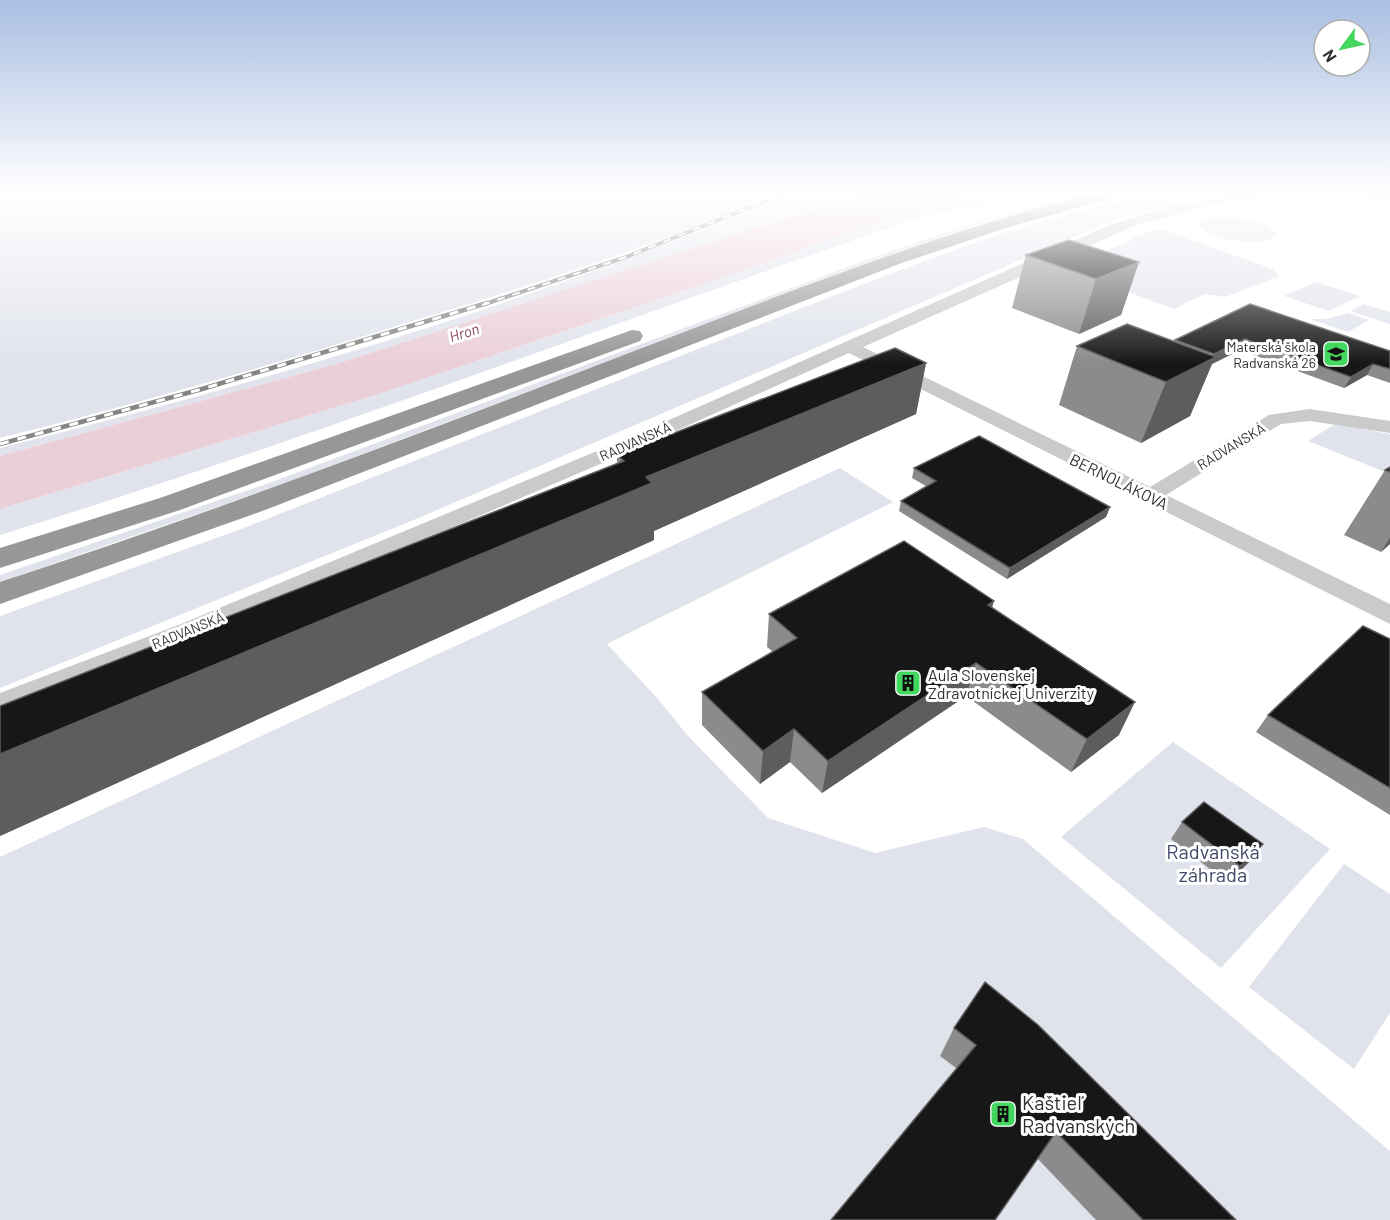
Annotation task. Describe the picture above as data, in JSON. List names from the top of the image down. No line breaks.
{"streets":{"street":["RADVANSKÁ","BERNOLÁKOVA"]},"crossings":[["RADVANSKÁ","BERNOLÁKOVA"]],"water":["Hron"],"parks":["Radvanská záhrada"],"places":{"school or university":["Materská škola Radvanská 26"],"building":["Aula Slovenskej Zdravotníckej Univerzity","Kaštieľ Radvanských"]},"north":"bottom left"}
